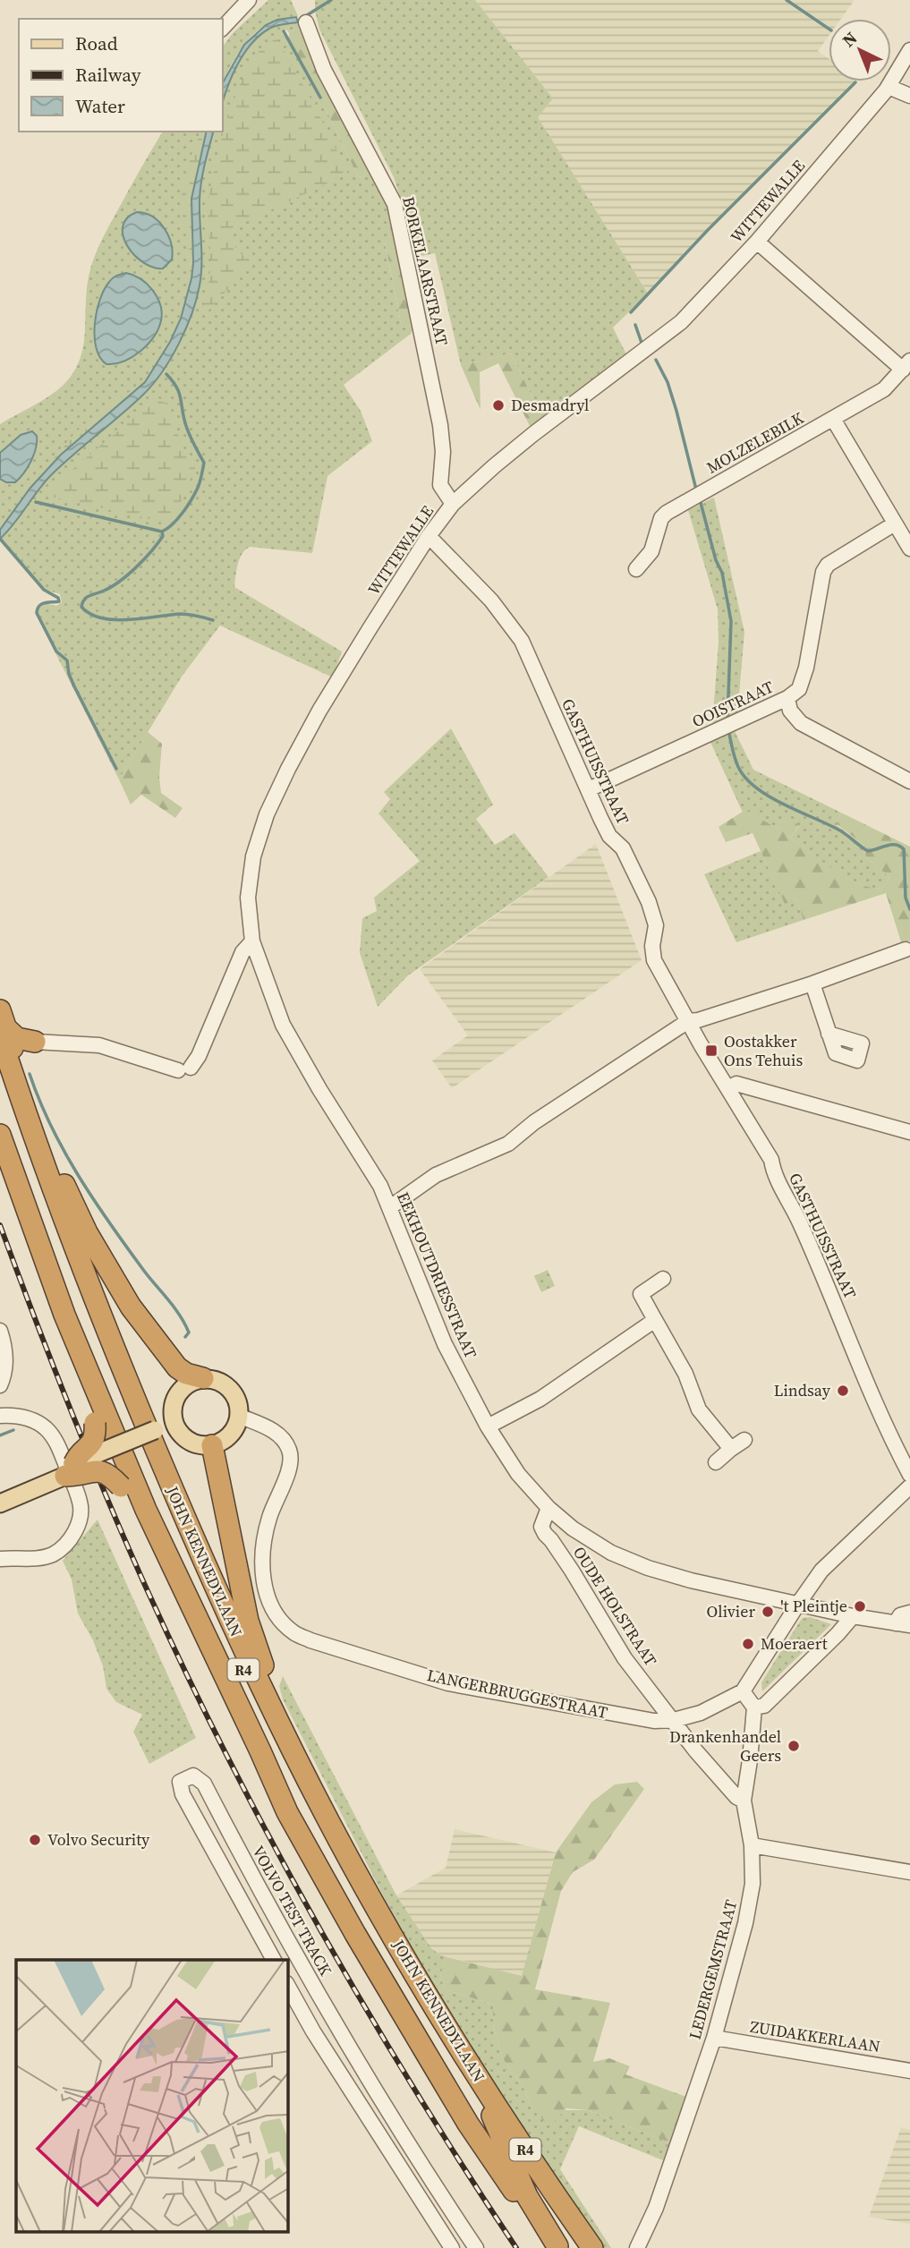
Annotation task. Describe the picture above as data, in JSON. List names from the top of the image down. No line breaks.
{"streets":{"highway":["JOHN KENNEDYLAAN","R4"],"street":["WITTEWALLE","BORKELAARSTRAAT","MOLZELEBILK","OOISTRAAT","GASTHUISSTRAAT","EEKHOUTDRIESSTRAAT","OUDE HOLSTRAAT","LANGERBRUGGESTRAAT","VOLVO TEST TRACK","LEDERGEMSTRAAT","ZUIDAKKERLAAN"]},"crossings":[["WITTEWALLE","BORKELAARSTRAAT"],["WITTEWALLE","GASTHUISSTRAAT"],["WITTEWALLE","EEKHOUTDRIESSTRAAT"],["OOISTRAAT","GASTHUISSTRAAT"],["EEKHOUTDRIESSTRAAT","OUDE HOLSTRAAT"],["OUDE HOLSTRAAT","LANGERBRUGGESTRAAT"],["LEDERGEMSTRAAT","ZUIDAKKERLAAN"]],"places":{"other":["Desmadryl","Lindsay","'t Pleintje","Olivier","Moeraert","Drankenhandel Geers","Volvo Security"],"transit":["Oostakker Ons Tehuis"]},"legend":["Road","Railway","Water"],"north":"top left"}
